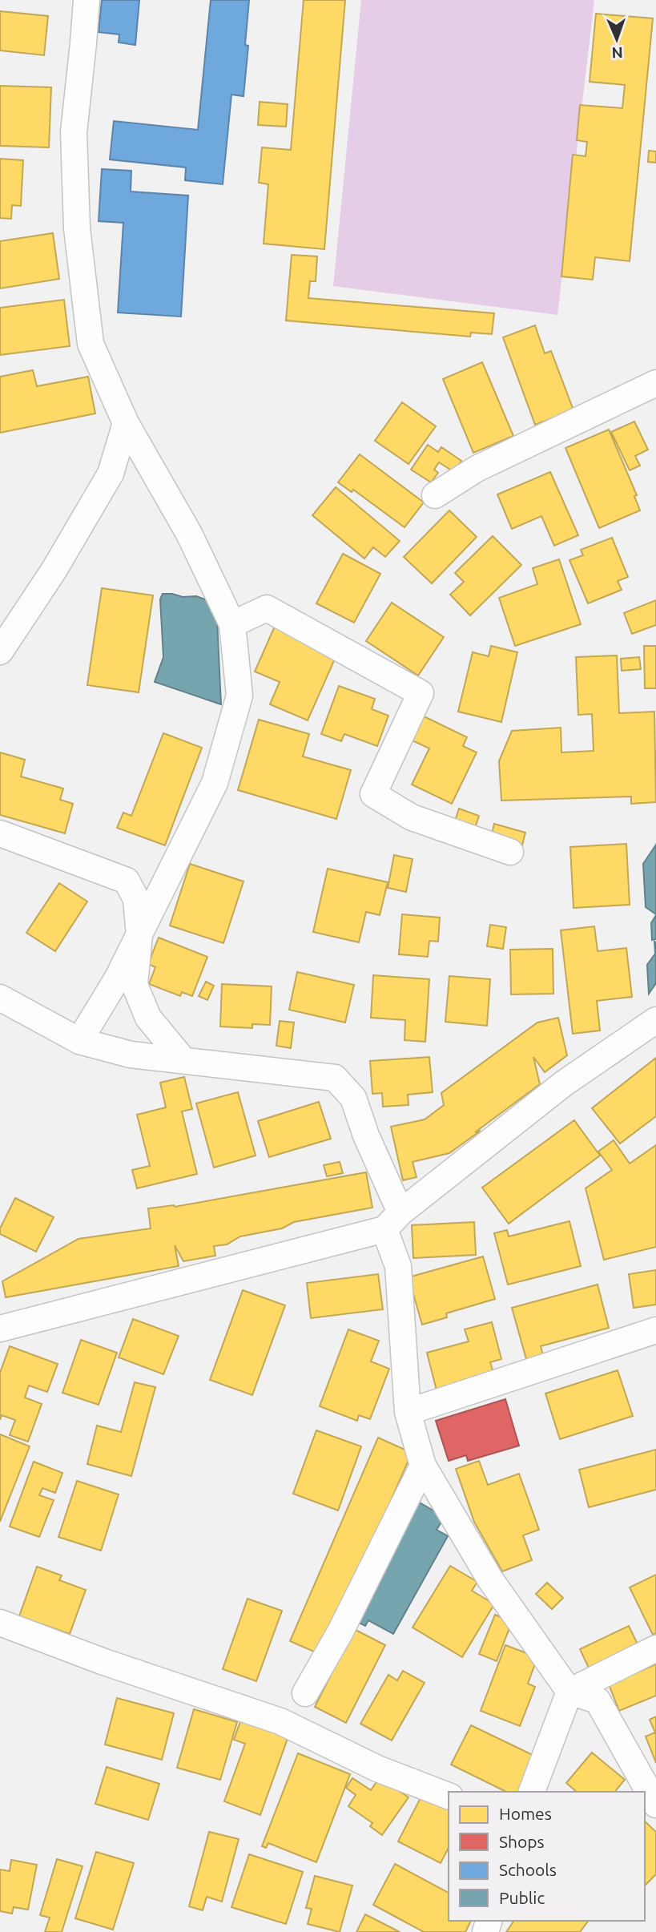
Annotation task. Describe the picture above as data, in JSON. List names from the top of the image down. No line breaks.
{"legend":["Homes","Shops","Schools","Public"],"north":"bottom"}
